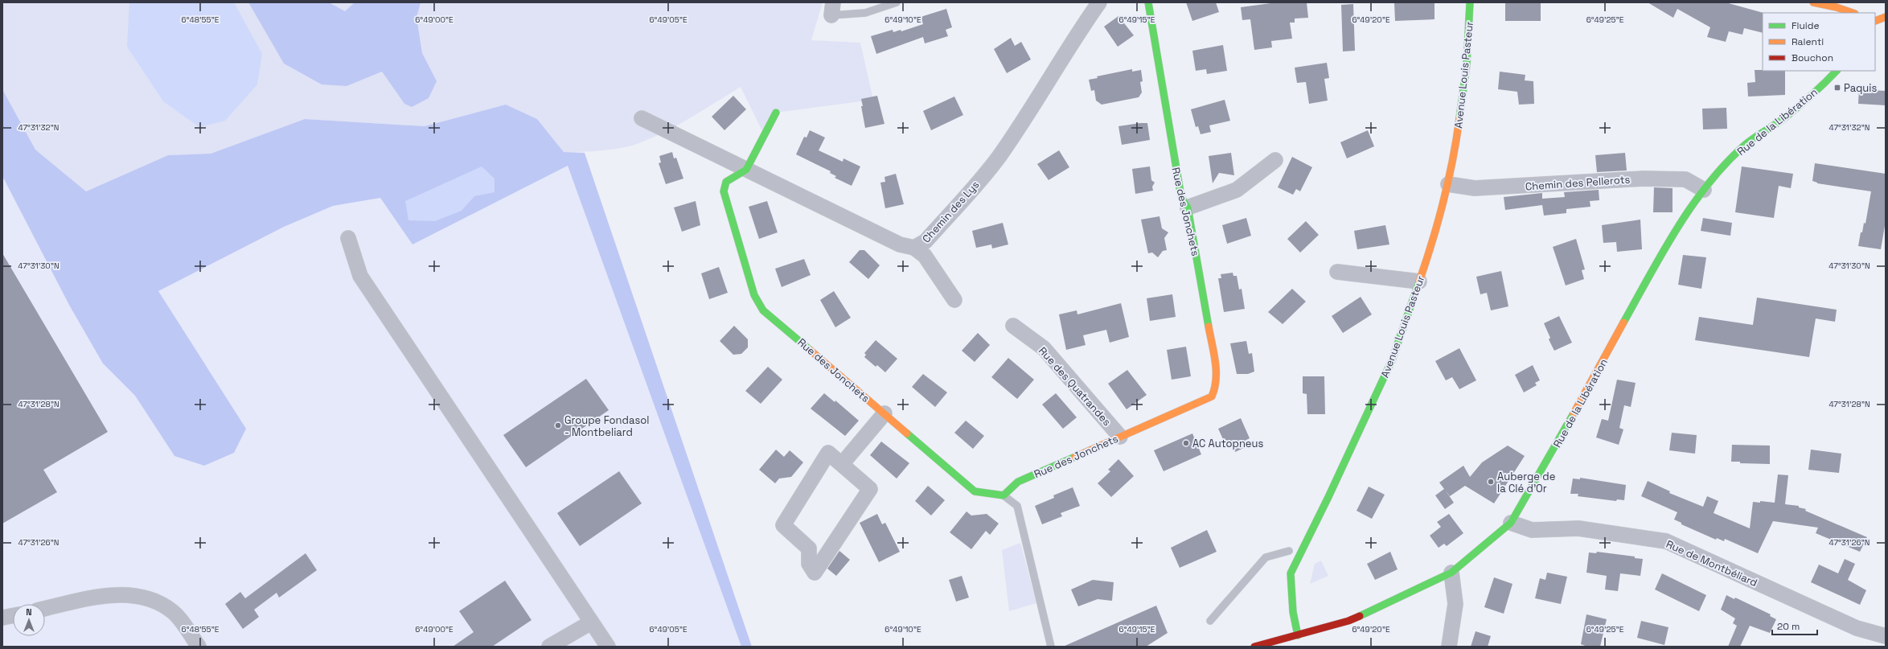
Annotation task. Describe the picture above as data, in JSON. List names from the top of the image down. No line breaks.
{"streets":{"street":["Avenue Louis Pasteur","Rue de la Libération","Chemin des Pellerots","Chemin des Lys","Rue des Jonchets","Rue des Quatrandes","Rue de Montbéliard"]},"crossings":[["Avenue Louis Pasteur","Rue de la Libération"],["Avenue Louis Pasteur","Chemin des Pellerots"],["Rue de la Libération","Chemin des Pellerots"],["Rue de la Libération","Rue de Montbéliard"],["Chemin des Lys","Rue des Jonchets"],["Rue des Jonchets","Rue des Quatrandes"]],"places":{"transit":["Paquis"],"other":["Groupe Fondasol - Montbeliard","AC Autopneus","Auberge de la Clé d'Or"]},"legend":["Fluide","Ralenti","Bouchon"],"scale_bar":"20 m","north":"top","coordinates":["6°48'55\"E","6°49'00\"E","6°49'05\"E","6°49'10\"E","6°49'15\"E","6°49'20\"E","6°49'25\"E","47°31'32\"N","47°31'30\"N","47°31'28\"N","47°31'26\"N"]}
